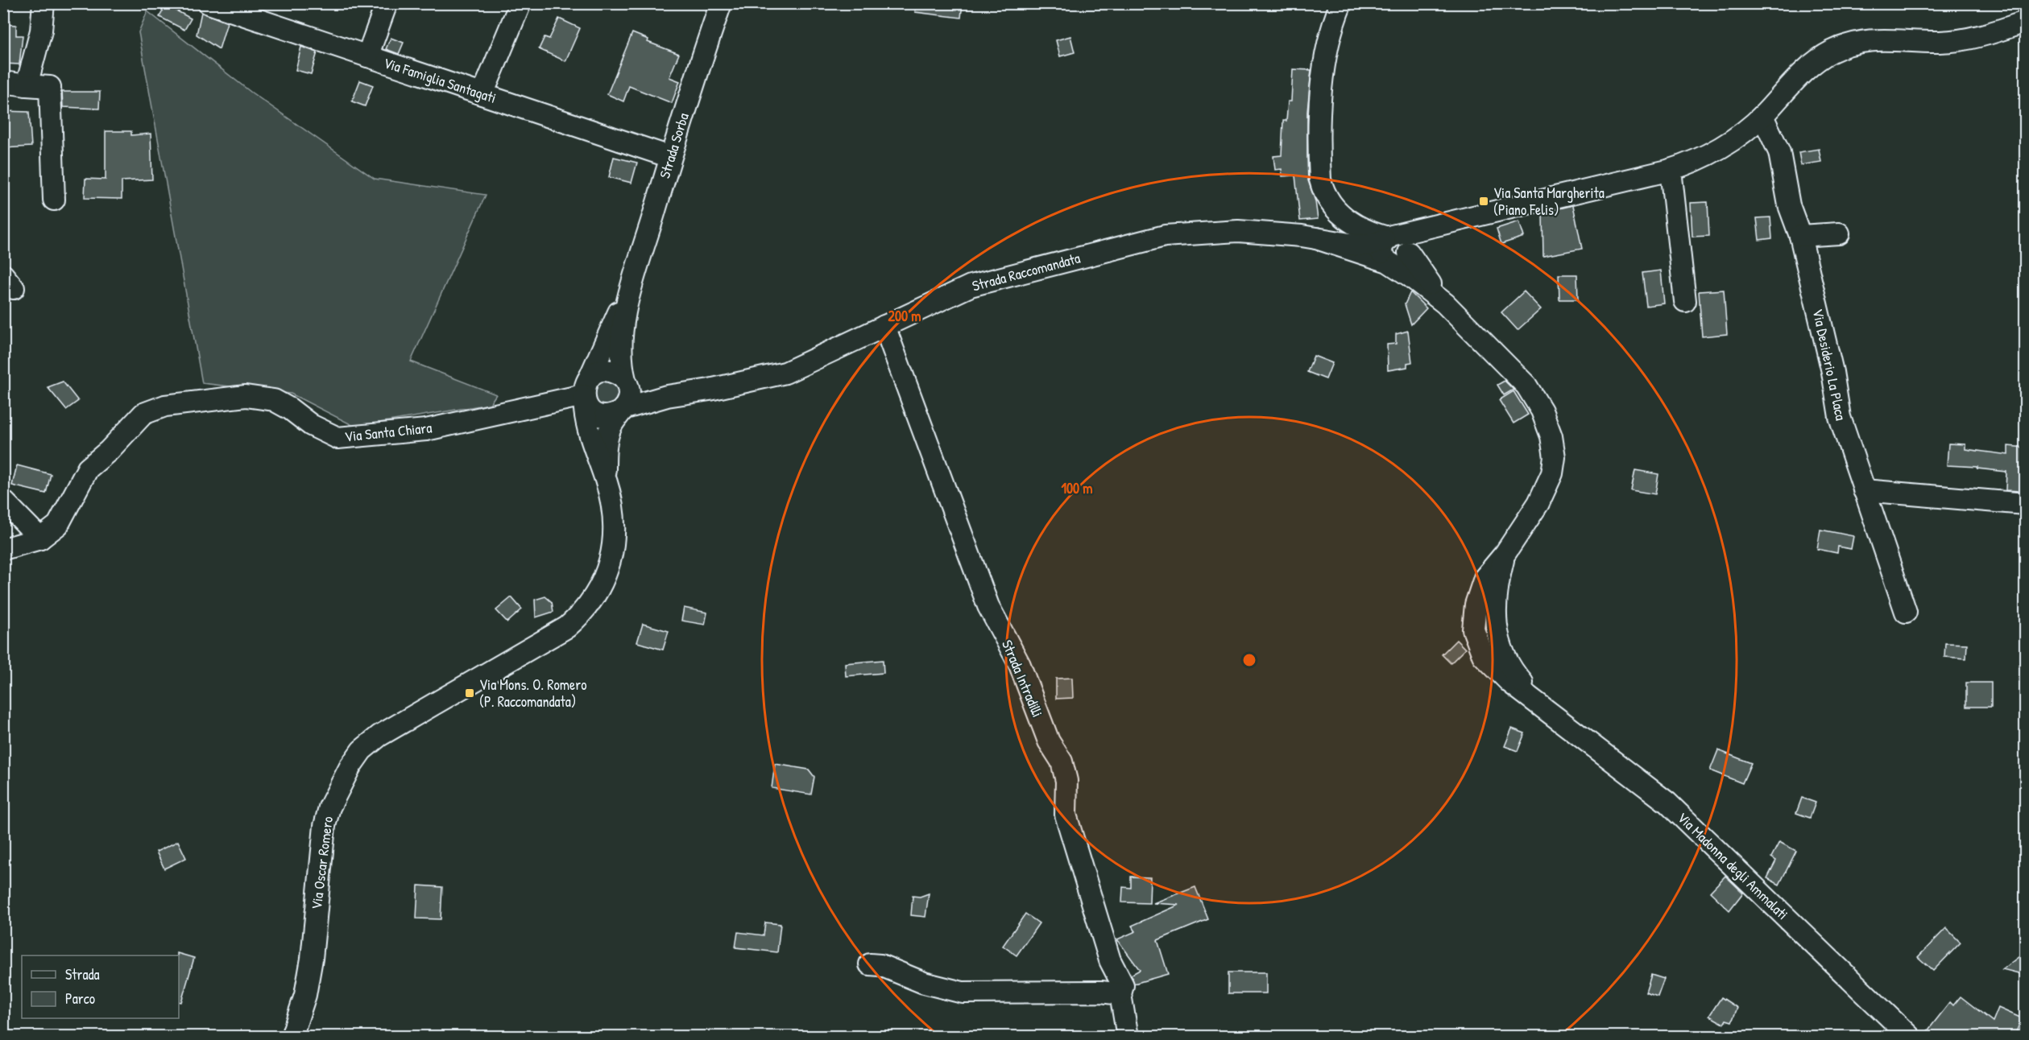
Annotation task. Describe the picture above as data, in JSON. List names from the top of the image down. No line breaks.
{"streets":{"street":["Via Famiglia Santagati","Strada Sorba","Strada Raccomandata","Via Desiderio La Placa","Via Santa Chiara","Strada Intradilli","Via Oscar Romero","Via Madonna degli Ammalati"]},"crossings":[["Via Famiglia Santagati","Strada Sorba"],["Strada Raccomandata","Strada Intradilli"]],"places":{"transit":["Via Santa Margherita (Piano Felis)","Via Mons. O. Romero (P. Raccomandata)"]},"legend":["Strada","Parco"],"rings":["200 m","100 m"]}
